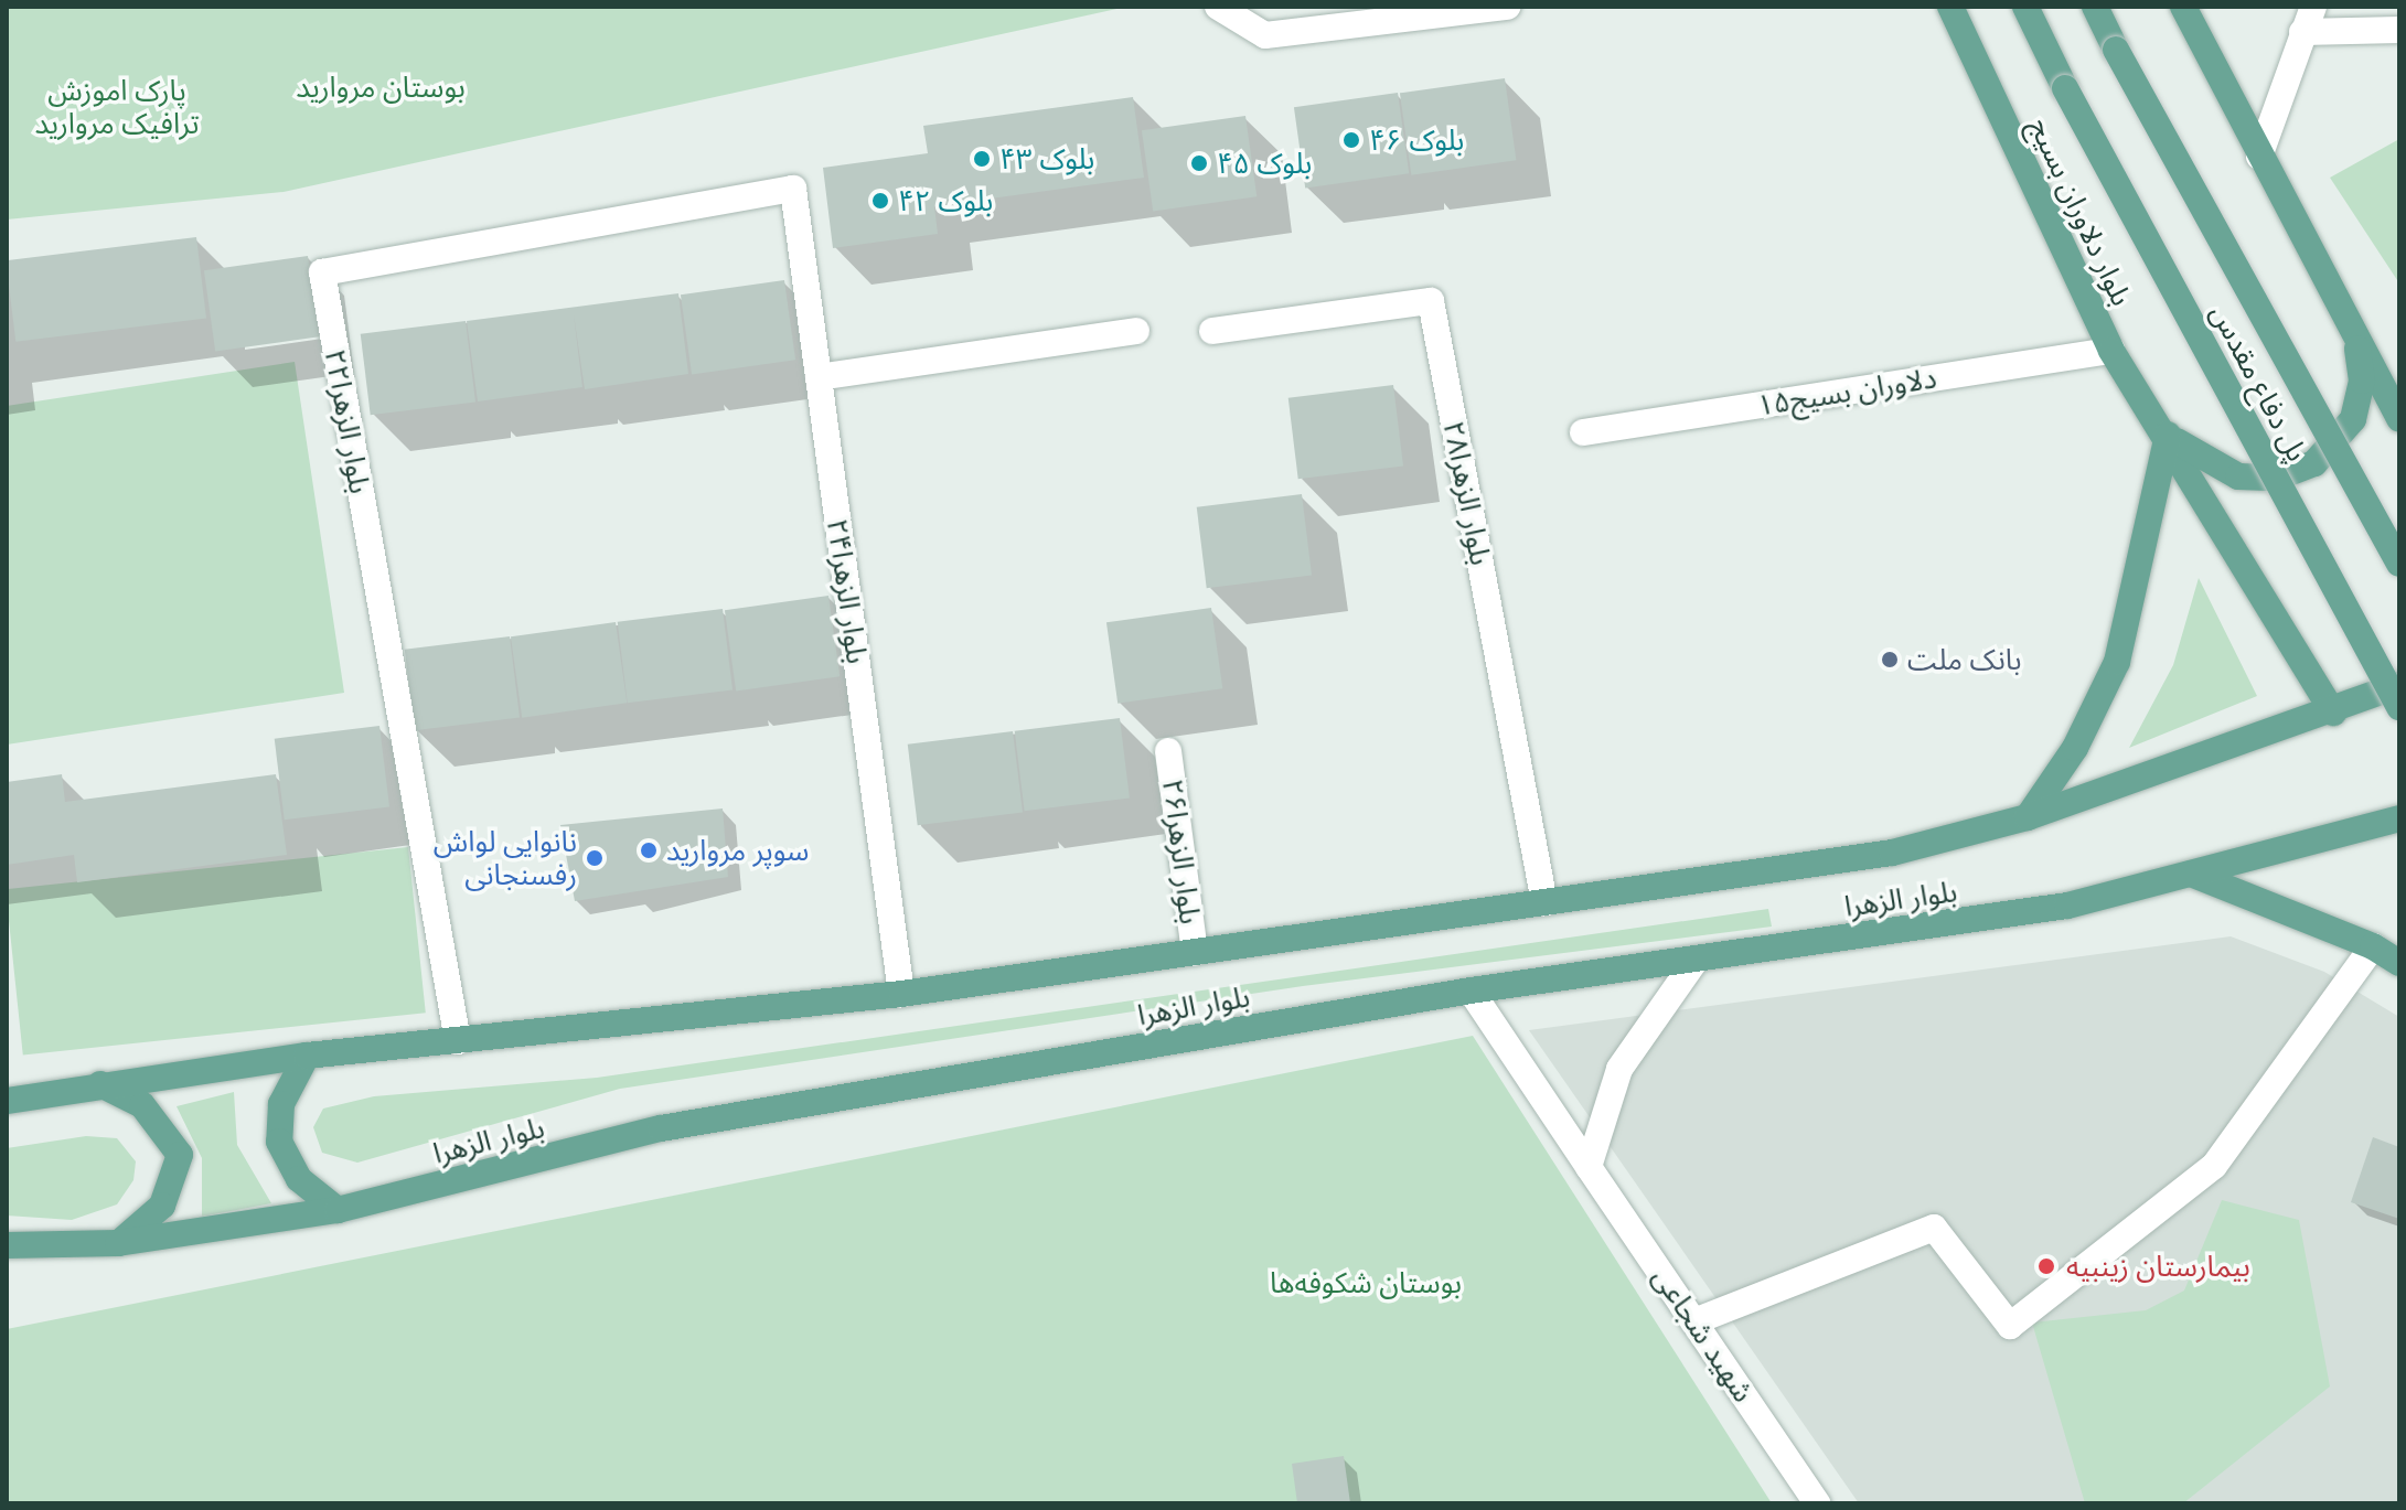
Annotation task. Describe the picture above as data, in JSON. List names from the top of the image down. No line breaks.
{"streets":{"main road":["بلوار دلاوران بسیج","پل دفاع مقدس","بلوار الزهرا"],"street":["دلاوران بسیج۱۵","بلوار الزهرا۲۲","بلوار الزهرا۲۸","بلوار الزهرا۲۴","بلوار الزهرا۲۶","شهید شجاعی"]},"crossings":[["بلوار دلاوران بسیج","دلاوران بسیج۱۵"],["بلوار دلاوران بسیج","بلوار الزهرا"],["بلوار الزهرا۲۲","بلوار الزهرا۲۴"],["بلوار الزهرا۲۲","بلوار الزهرا"],["بلوار الزهرا۲۸","بلوار الزهرا"],["بلوار الزهرا۲۴","بلوار الزهرا"],["بلوار الزهرا۲۶","بلوار الزهرا"],["بلوار الزهرا","شهید شجاعی"]],"parks":["بوستان مروارید","پارک اموزش ترافیک مروارید","بوستان شکوفه‌ها"],"places":["بلوک ۴۶","بلوک ۴۳","بلوک ۴۵","بلوک ۴۲","بانک ملت","سوپر مروارید","نانوایی لواش رفسنجانی","بیمارستان زینبیه"]}
